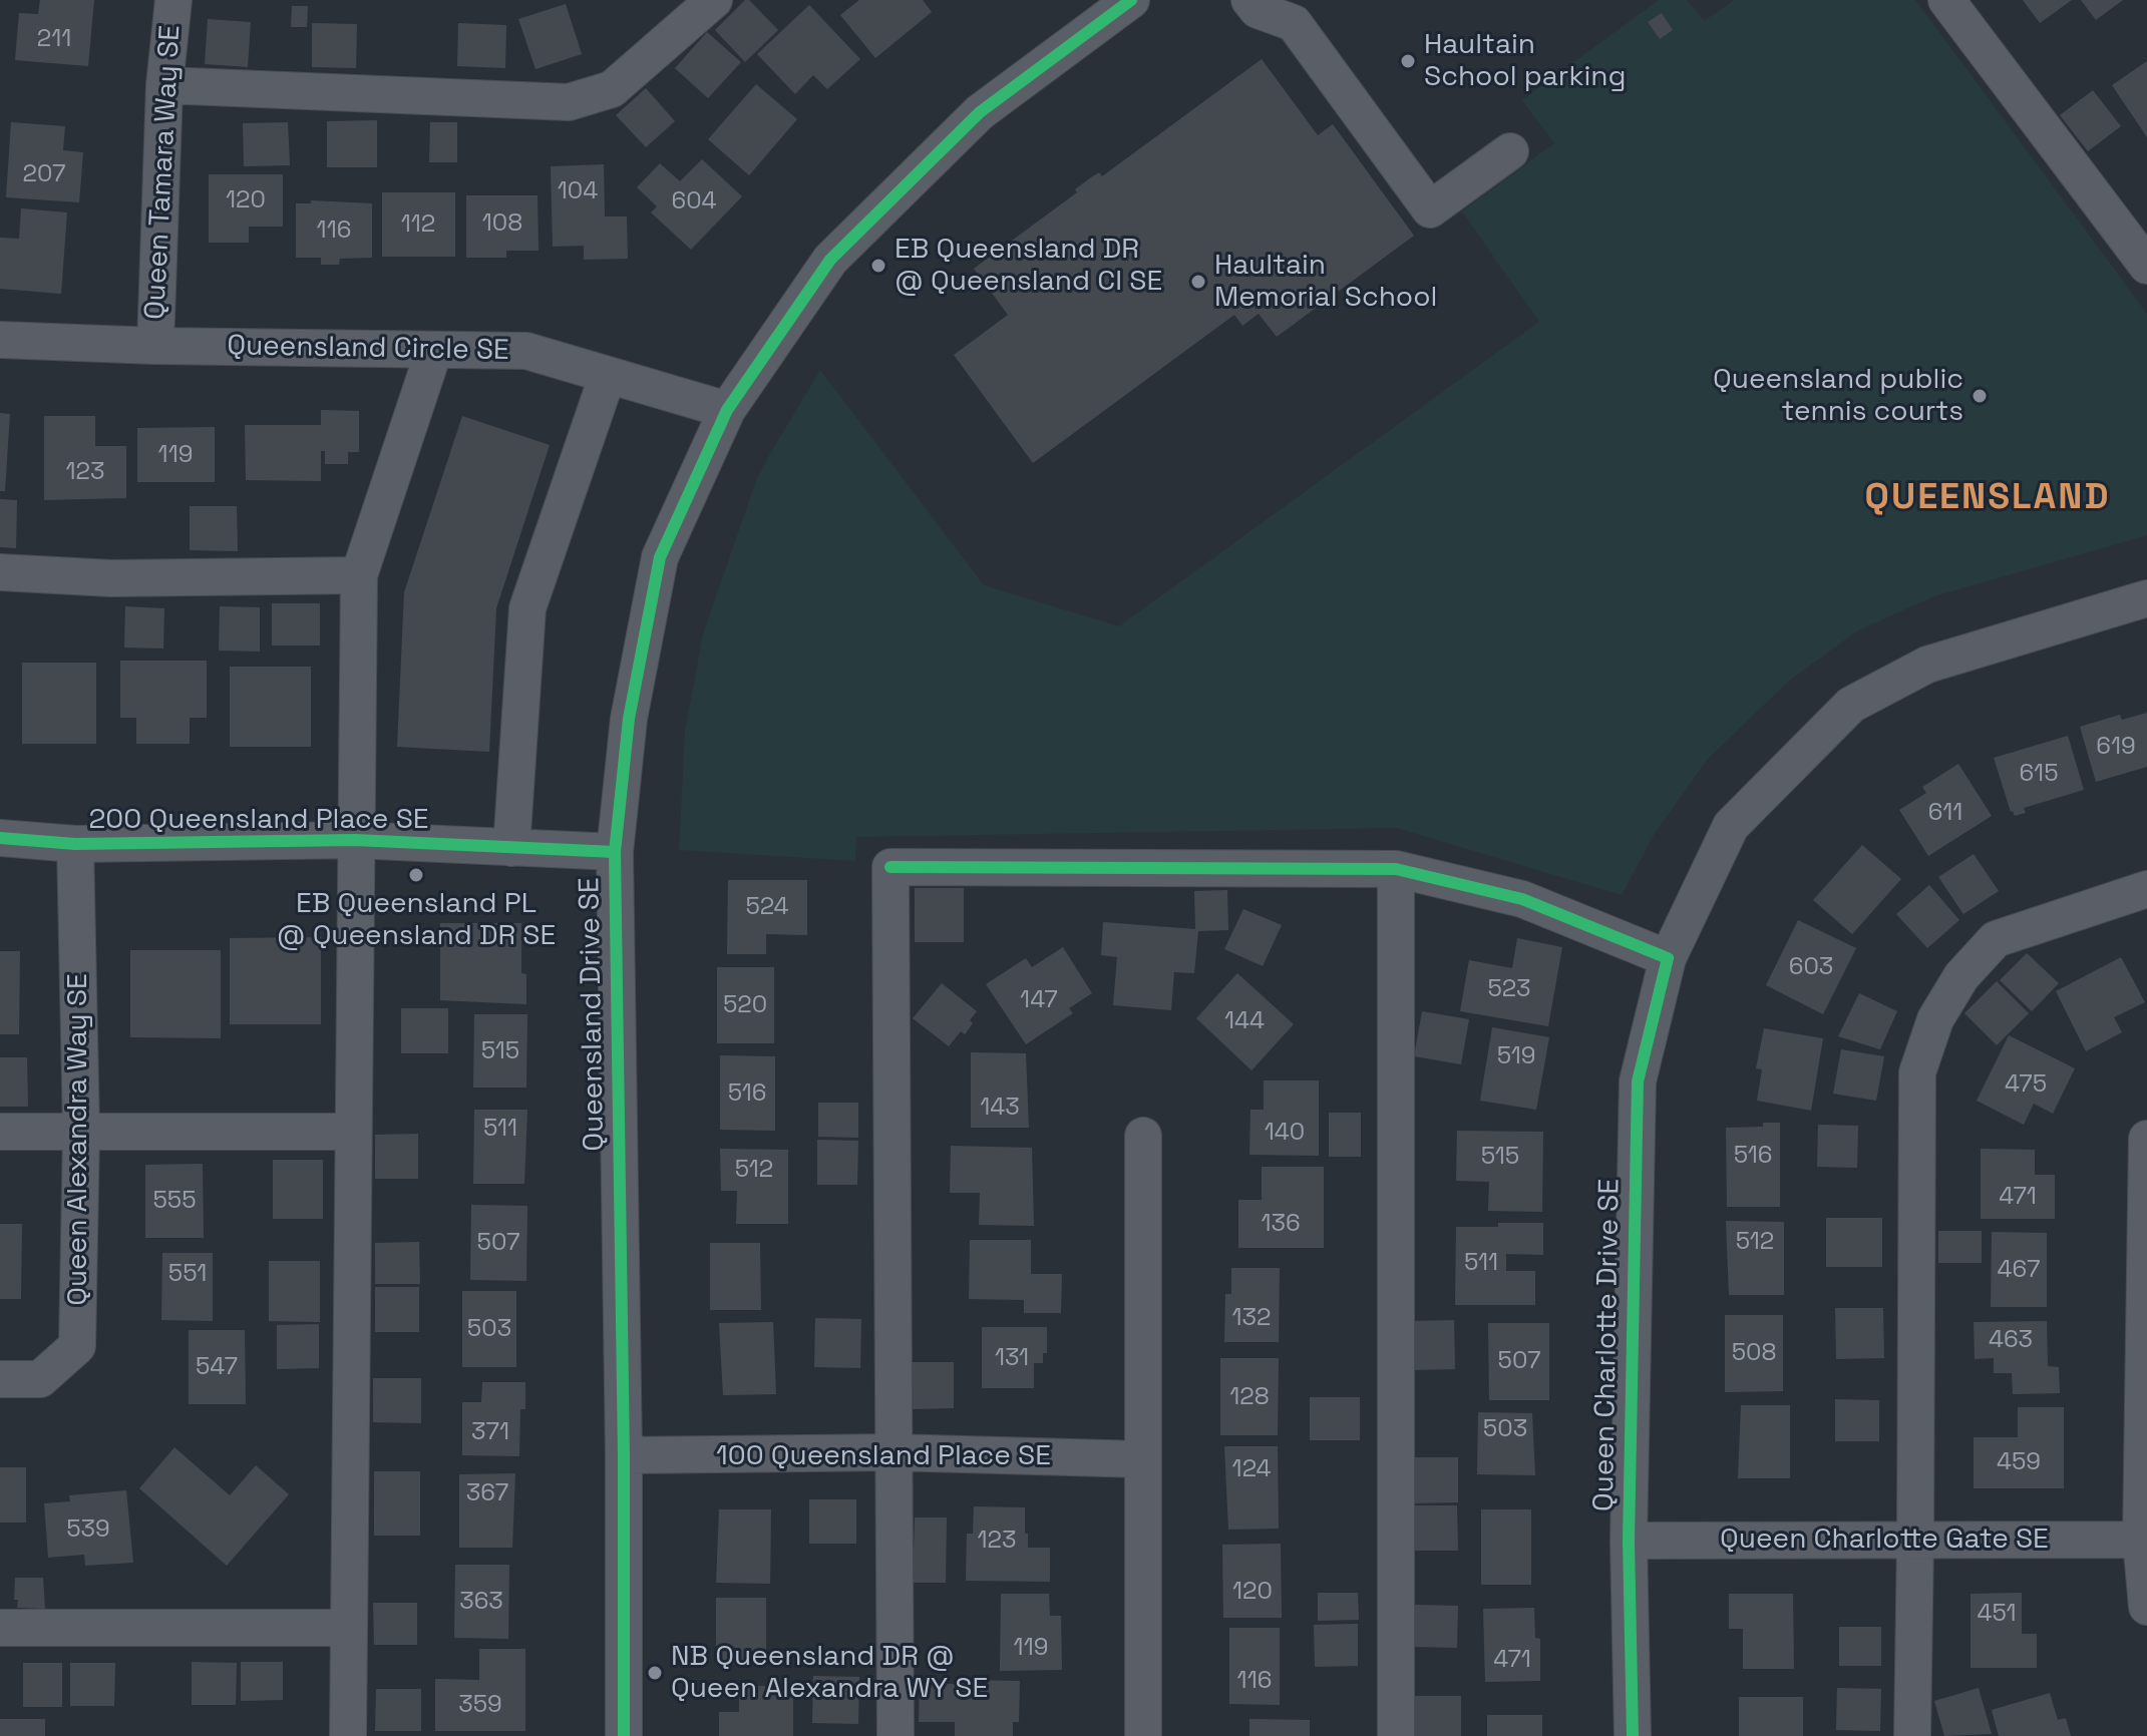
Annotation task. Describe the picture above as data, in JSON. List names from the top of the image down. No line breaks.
{"streets":{"street":["Queen Tamara Way SE","Queensland Circle SE","200 Queensland Place SE","Queensland Drive SE","Queen Alexandra Way SE","Queen Charlotte Drive SE","100 Queensland Place SE","Queen Charlotte Gate SE"]},"crossings":[["Queen Tamara Way SE","Queensland Circle SE"],["Queensland Circle SE","Queensland Drive SE"],["200 Queensland Place SE","Queensland Drive SE"],["200 Queensland Place SE","Queen Alexandra Way SE"],["Queensland Drive SE","100 Queensland Place SE"],["Queen Charlotte Drive SE","Queen Charlotte Gate SE"]],"districts":["QUEENSLAND"],"places":["Haultain School parking","EB Queensland DR @ Queensland CI SE","Haultain Memorial School","Queensland public tennis courts","EB Queensland PL @ Queensland DR SE","NB Queensland DR @ Queen Alexandra WY SE"],"house_numbers":["211","207","104","120","604","108","112","116","119","123","619","615","611","524","603","523","147","520","144","515","519","475","516","143","511","140","516","515","512","471","555","136","512","507","511","467","551","132","503","463","508","131","507","547","128","503","371","459","124","367","539","123","120","363","451","119","471","116","359"]}
